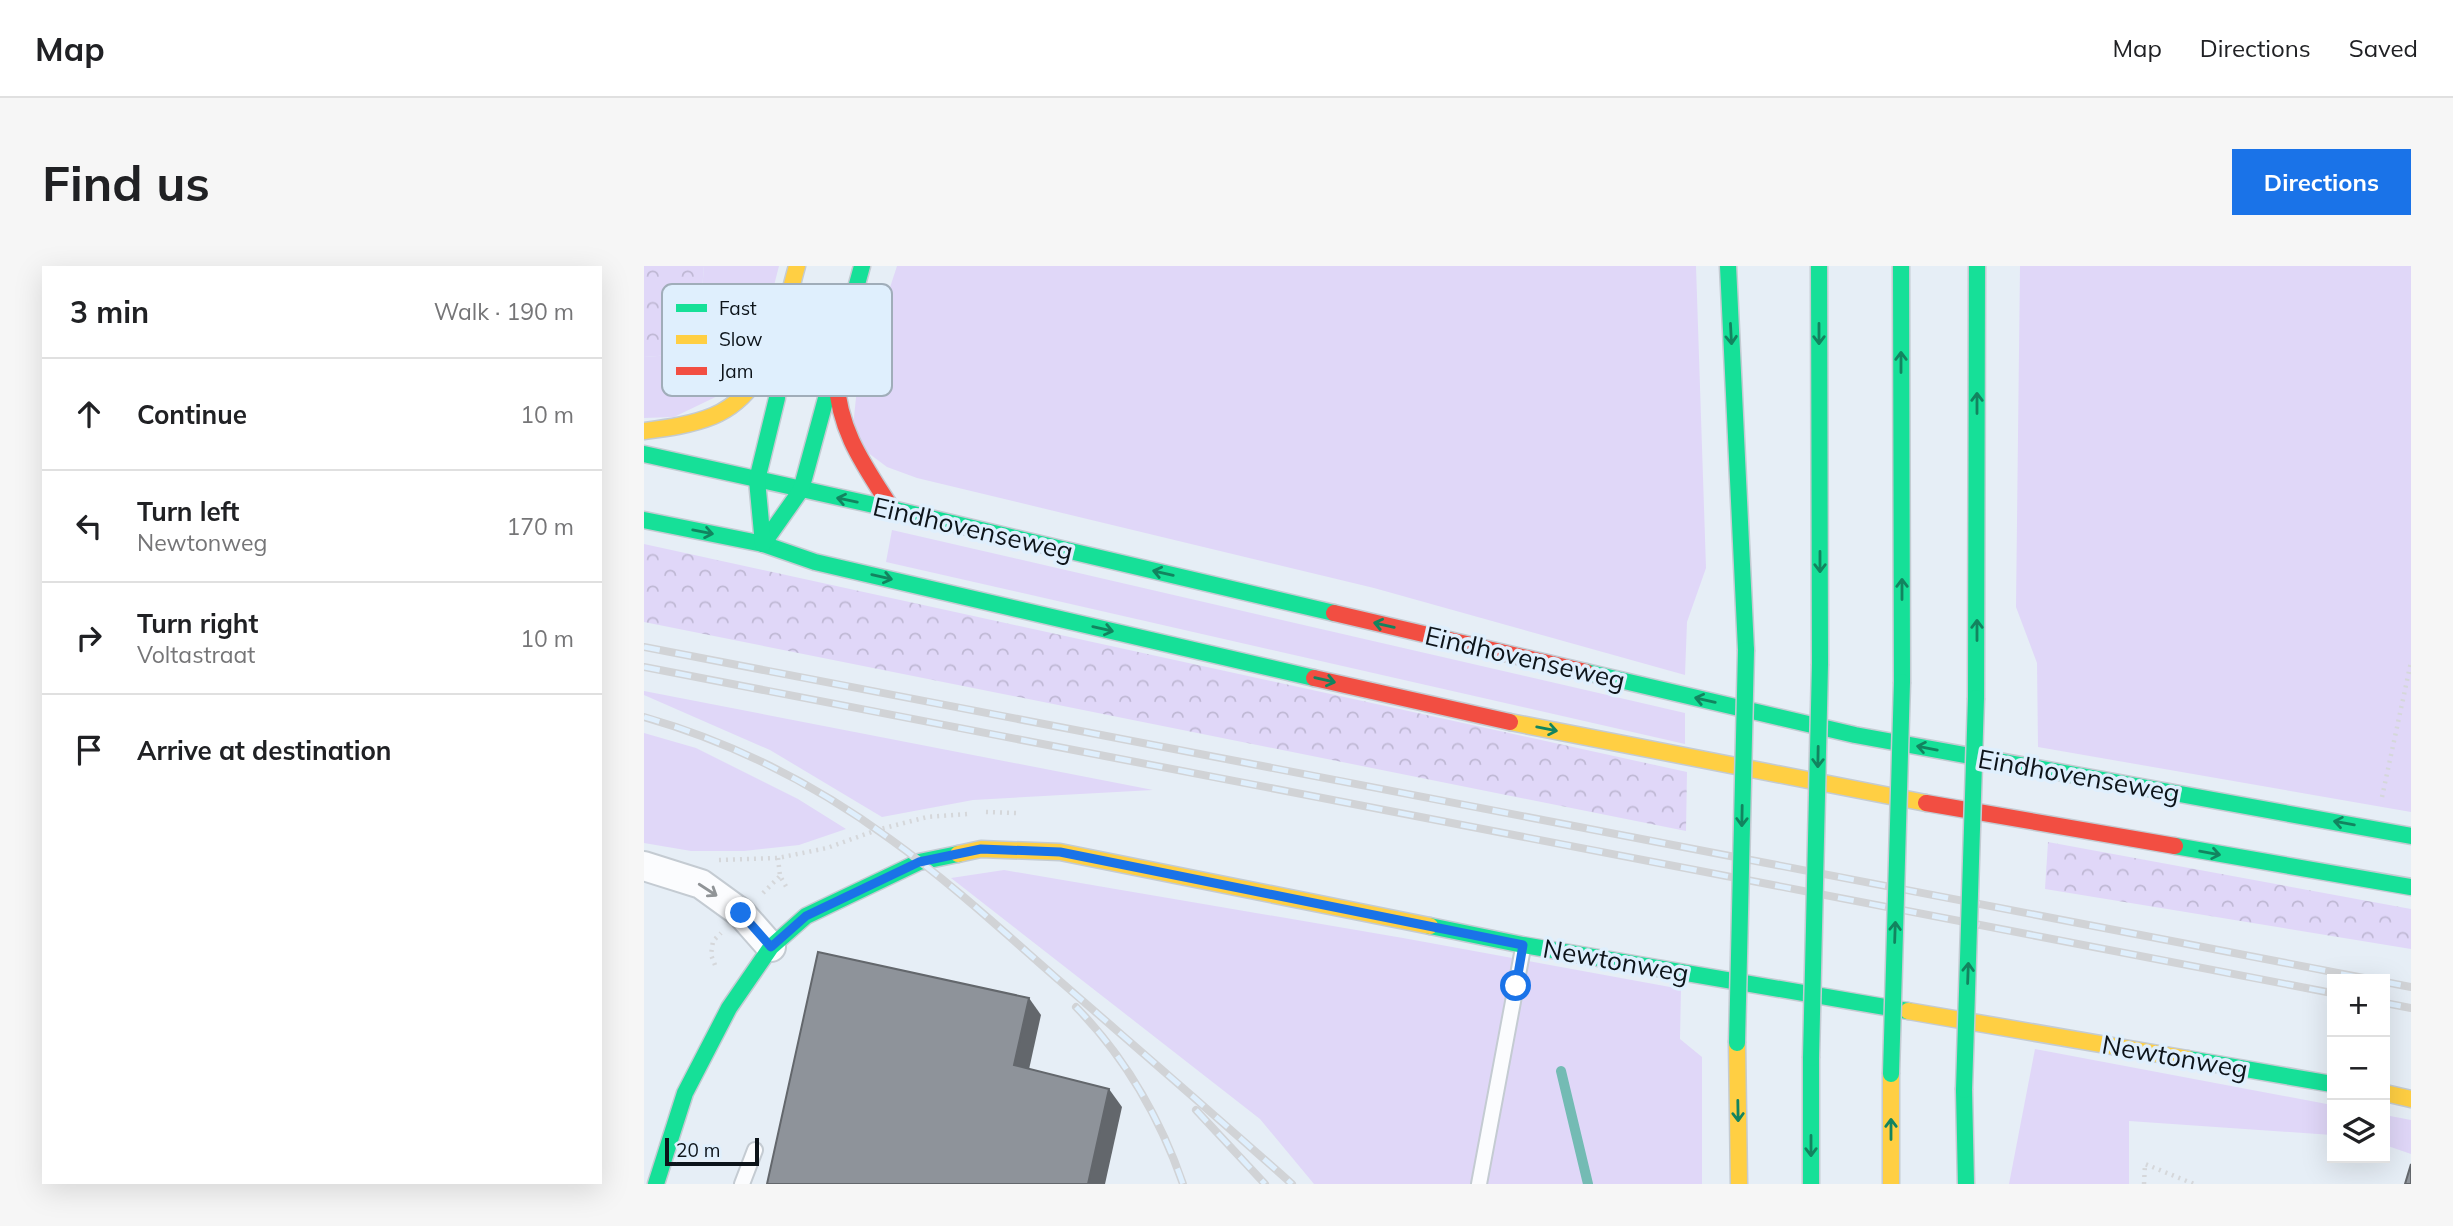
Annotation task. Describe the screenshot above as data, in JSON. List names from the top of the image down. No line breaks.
{"streets":{"main road":["Eindhovenseweg","Newtonweg"]},"legend":["Fast","Slow","Jam"],"scale_bar":"20 m","page":{"header":"Map","nav":["Map","Directions","Saved"],"buttons":"Directions","title":"Find us","heading":["3 min","Walk · 190 m"],"list":[["Continue","10 m"],["Turn left","Newtonweg","170 m"],["Turn right","Voltastraat","10 m"],"Arrive at destination"],"map_buttons":["+","−"],"scale":"20 m"}}
